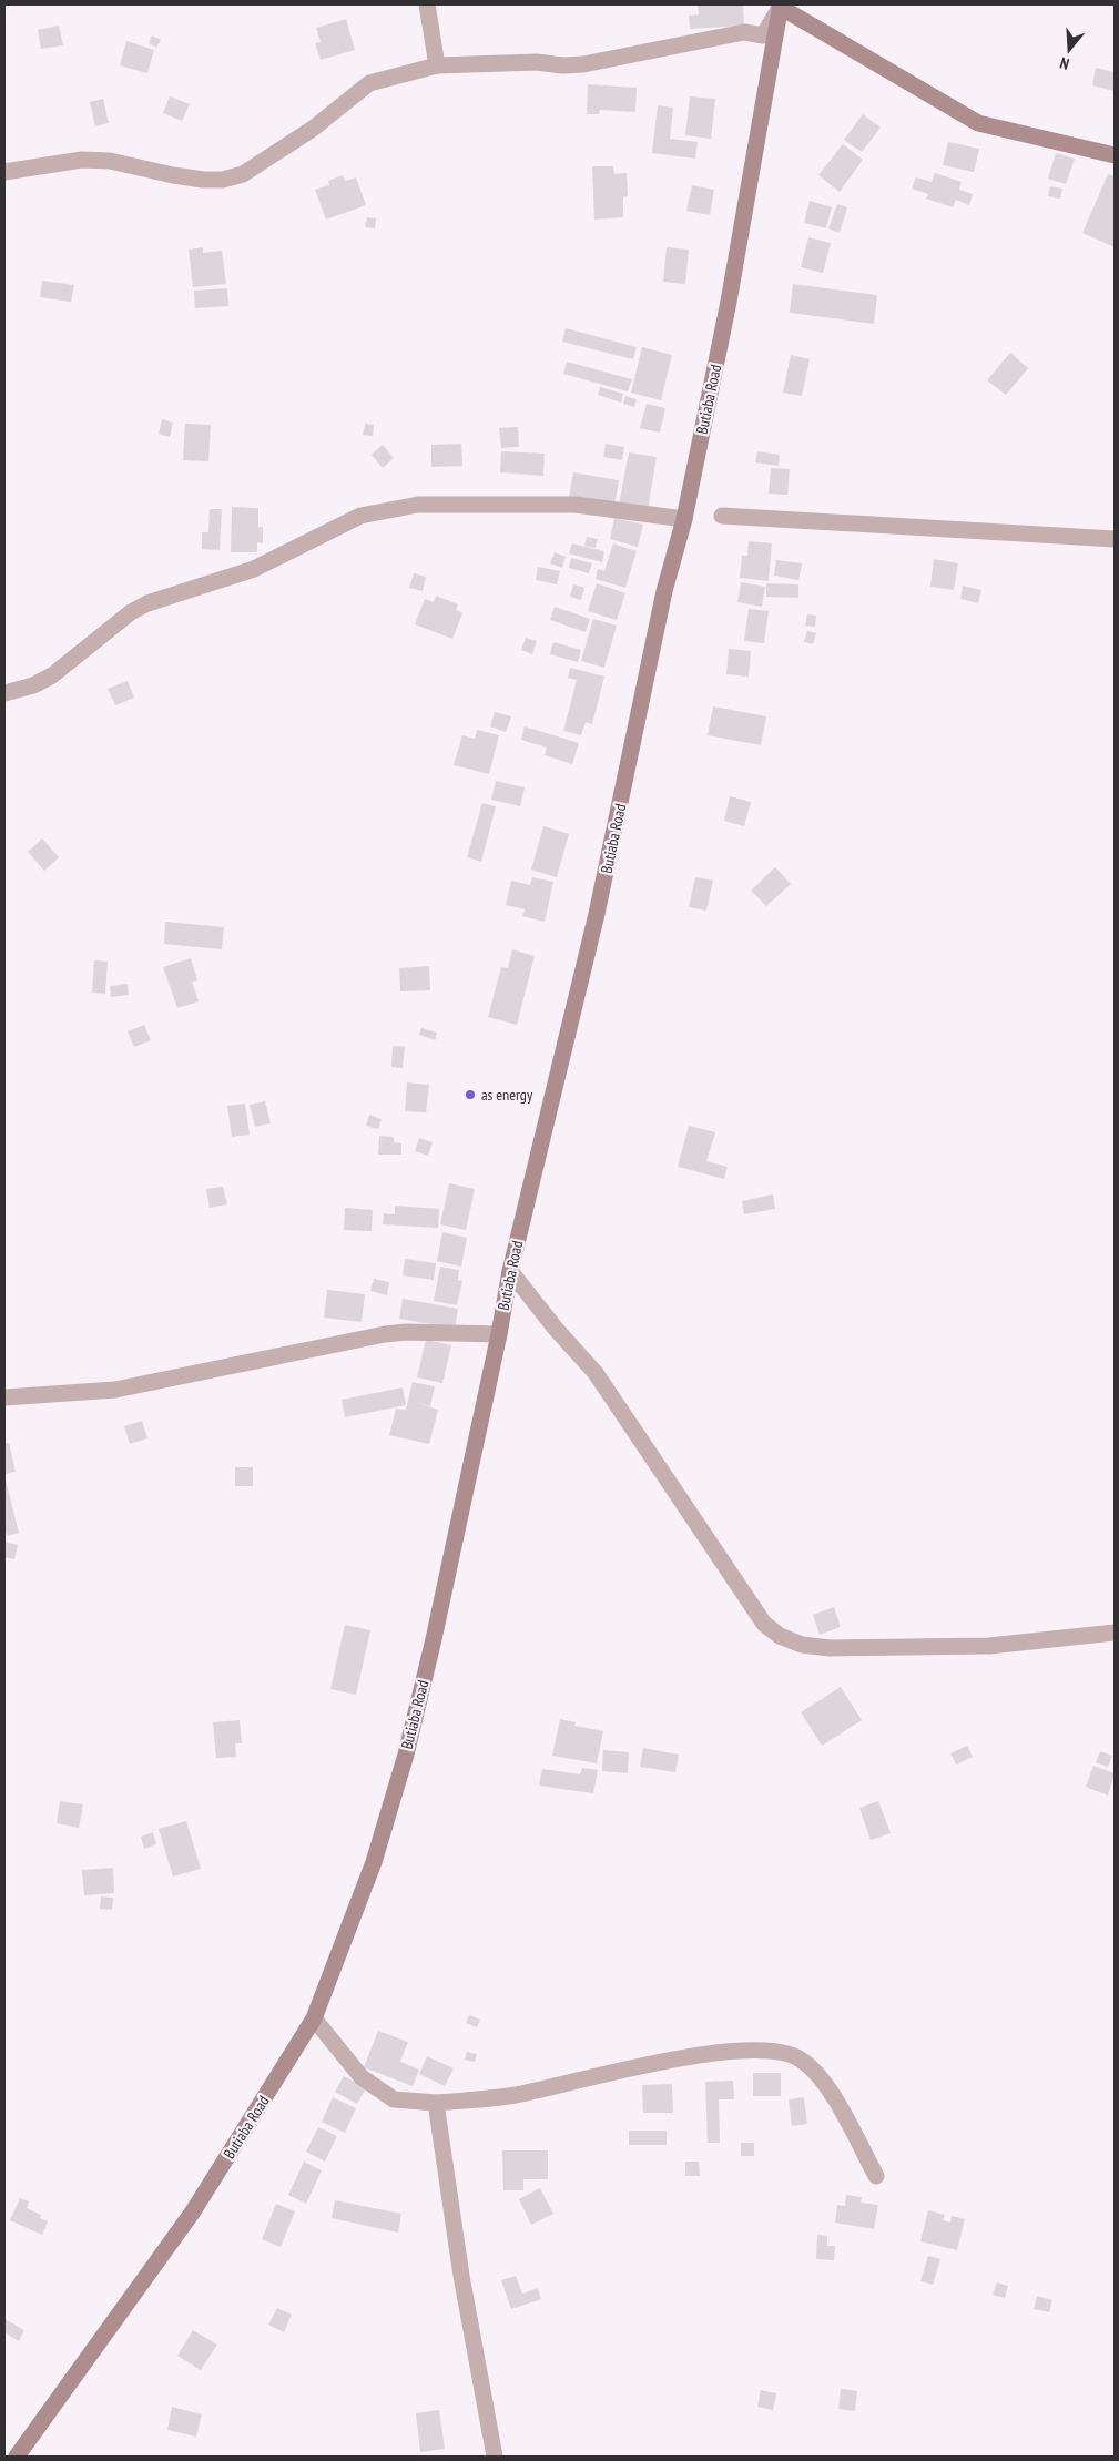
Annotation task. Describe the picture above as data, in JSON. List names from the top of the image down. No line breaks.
{"streets":{"main road":["Butiaba Road"]},"places":["as energy"],"north":"bottom"}
